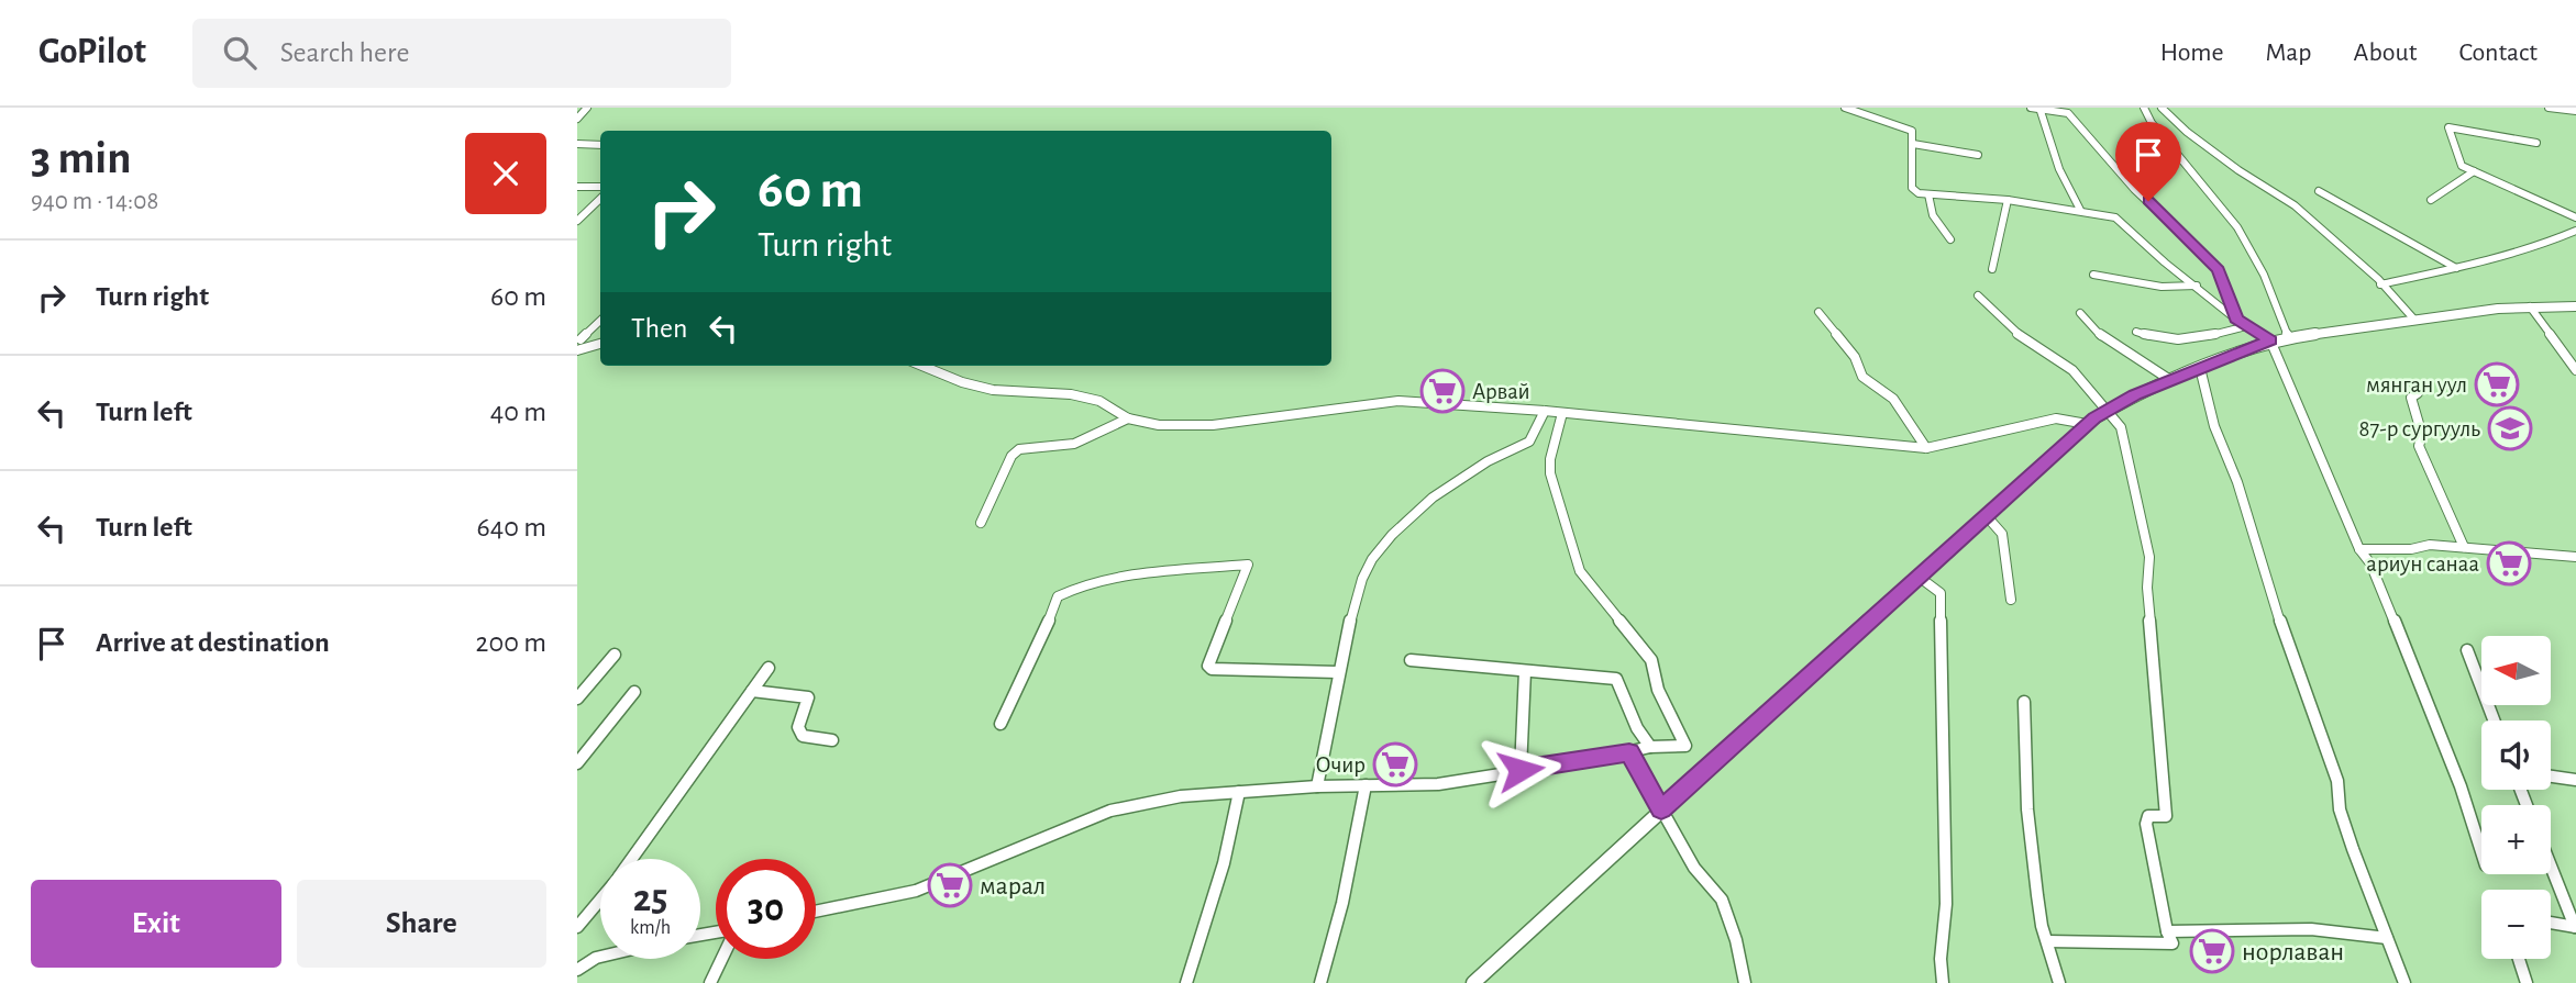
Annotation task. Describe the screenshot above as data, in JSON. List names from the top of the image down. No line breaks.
{"places":{"supermarket":["мянган уул","Арвай","ариун санаа","Очир","марал","норлаван"],"school or university":["87-р сургууль"]},"north":"left","page":{"header":"GoPilot","search":"Search here","nav":["Home","Map","About","Contact"],"heading":["3 min","940 m · 14:08"],"turn":["60 m","Turn right"],"list":[{"name":"Turn right","value":"60 m"},{"name":"Turn left","value":"40 m"},{"name":"Turn left","value":"640 m"},{"name":"Arrive at destination","value":"200 m"}],"then":"Then","map_buttons":["+","−"],"speed":"25 km/h","limit":"30","buttons":["Exit","Share"]}}
